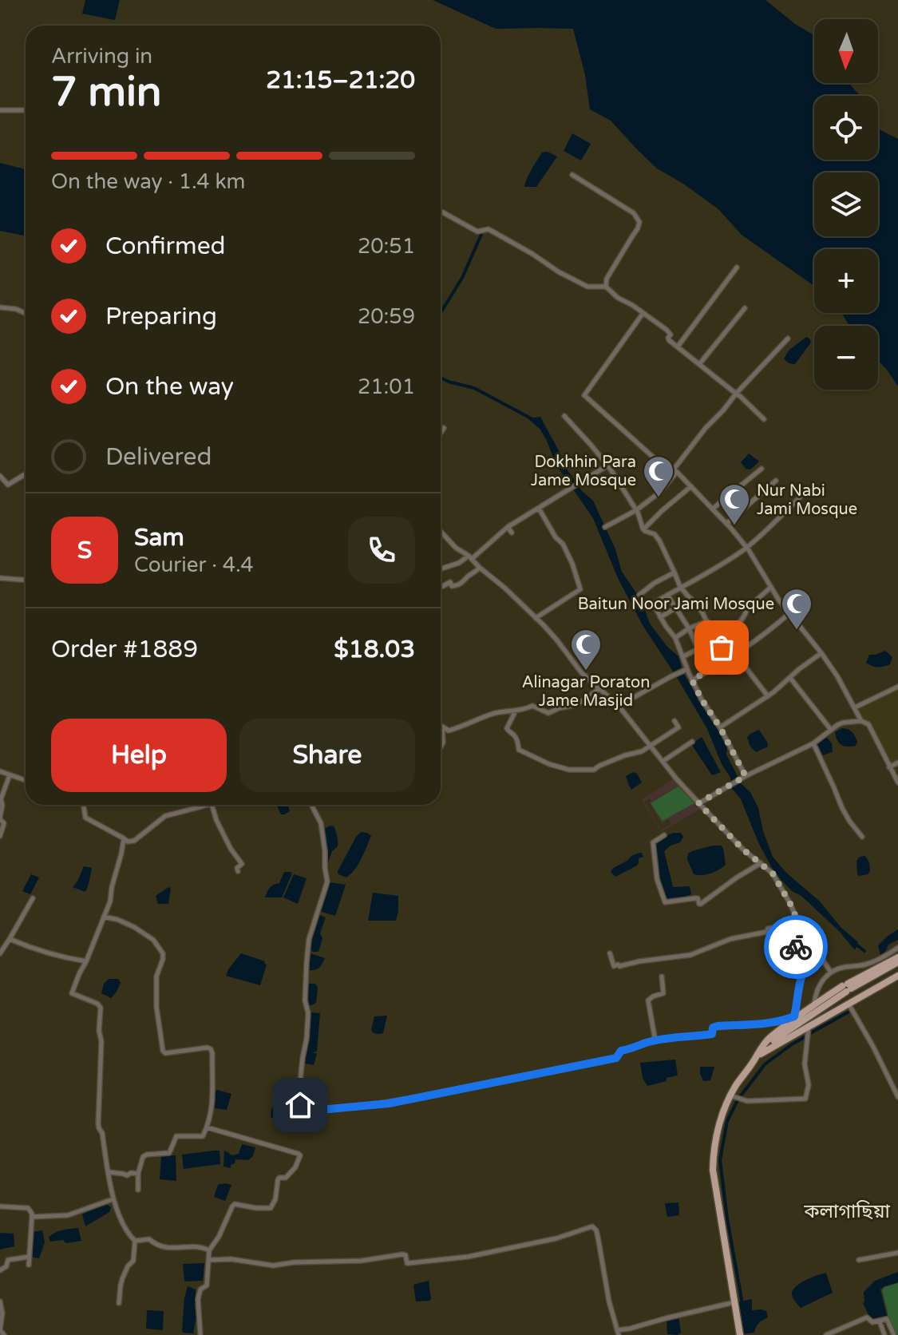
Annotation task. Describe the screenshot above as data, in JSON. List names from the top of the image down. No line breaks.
{"districts":["কলাগাছিয়া"],"places":{"mosque":["Dokhhin Para Jame Mosque","Nur Nabi Jami Mosque","Baitun Noor Jami Mosque","Alinagar Poraton Jame Masjid"]},"north":"bottom","page":{"map_buttons":["+","−"],"heading":["7 min","Arriving in","21:15–21:20"],"panel":["Sam","Courier · 4.4","Order #1889","$18.03"],"bar":"On the way · 1.4 km","list":[["Confirmed","20:51"],["Preparing","20:59"],["On the way","21:01"],"Delivered"],"round":"S","buttons":["Help","Share"]}}
